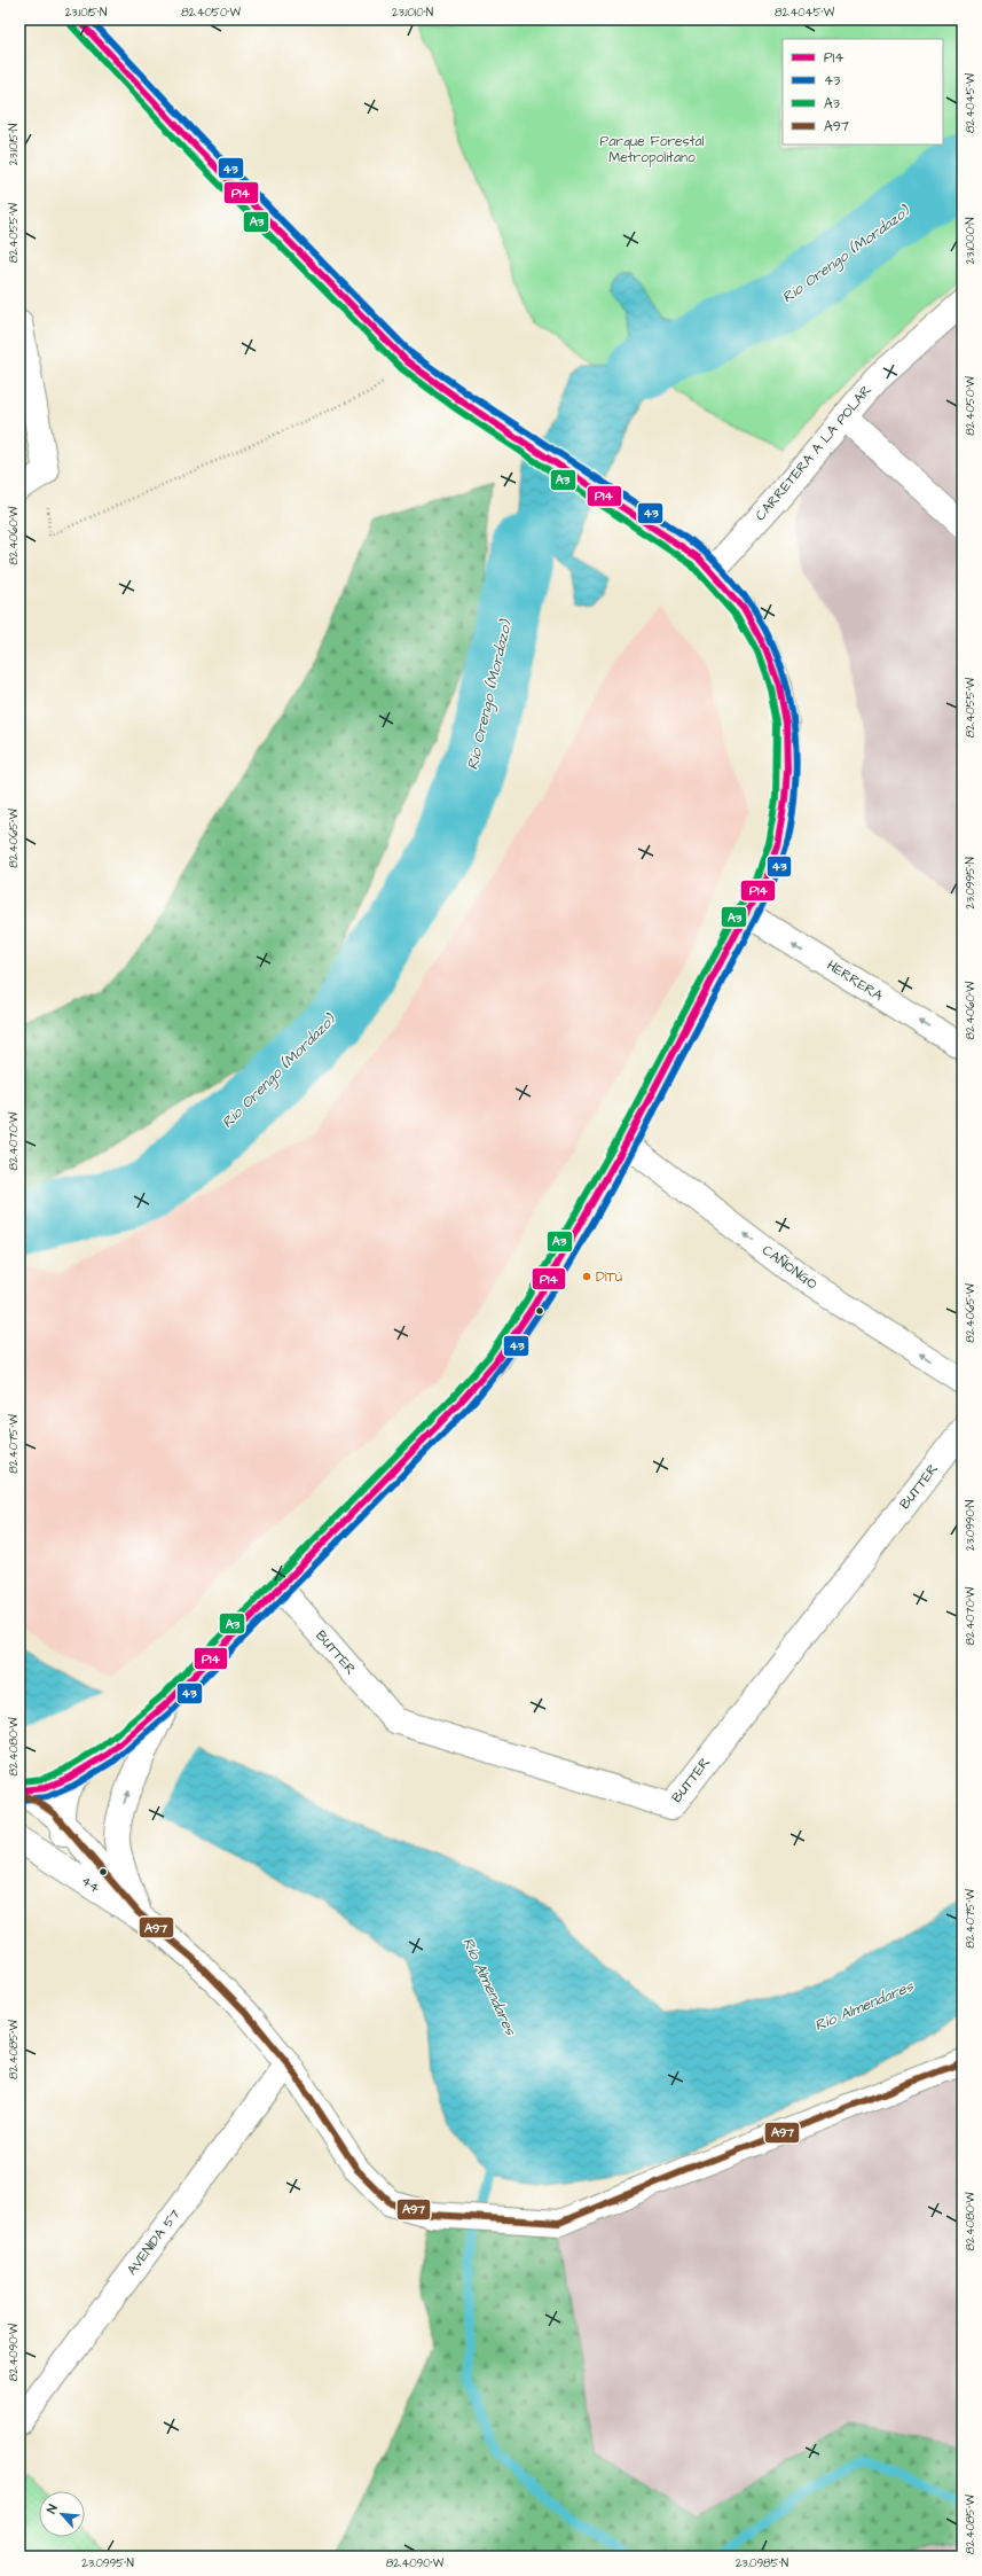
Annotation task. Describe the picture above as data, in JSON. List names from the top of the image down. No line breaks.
{"streets":{"street":["CARRETERA A LA POLAR","HERRERA","CAÑONGO","BUTTER","44","AVENIDA 57"]},"crossings":[["44","AVENIDA 57"]],"one_way":["HERRERA","CAÑONGO"],"water":["Río Orengo (Mordazo)","Río Almendares"],"parks":["Parque Forestal Metropolitano"],"places":["DiTú"],"lines":["transit line P14","transit line 43","transit line A3","transit line A97"],"legend":["P14","43","A3","A97"],"north":"top left","coordinates":["23.1015°N","82.4050°W","23.1010°N","82.4045°W","82.4055°W","23.1000°N","82.4060°W","82.4065°W","23.0995°N","82.4070°W","82.4075°W","23.0990°N","82.4080°W","82.4085°W","82.4090°W","23.0985°N"]}
